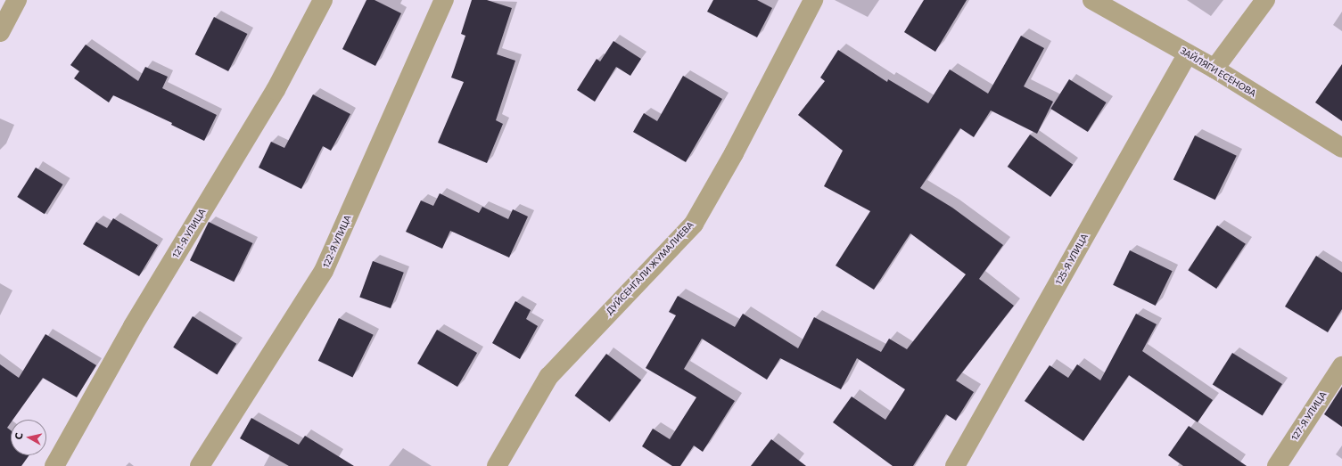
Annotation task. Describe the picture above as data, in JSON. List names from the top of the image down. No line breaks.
{"streets":{"street":["ЗАЙЛЯГИ ЕСЕНОВА","121-Я УЛИЦА","122-Я УЛИЦА","125-Я УЛИЦА","ДУЙСЕНГАЛИ ЖУМАЛИЕВА","127-Я УЛИЦА"]},"crossings":[["ЗАЙЛЯГИ ЕСЕНОВА","125-Я УЛИЦА"]],"north":"left"}
